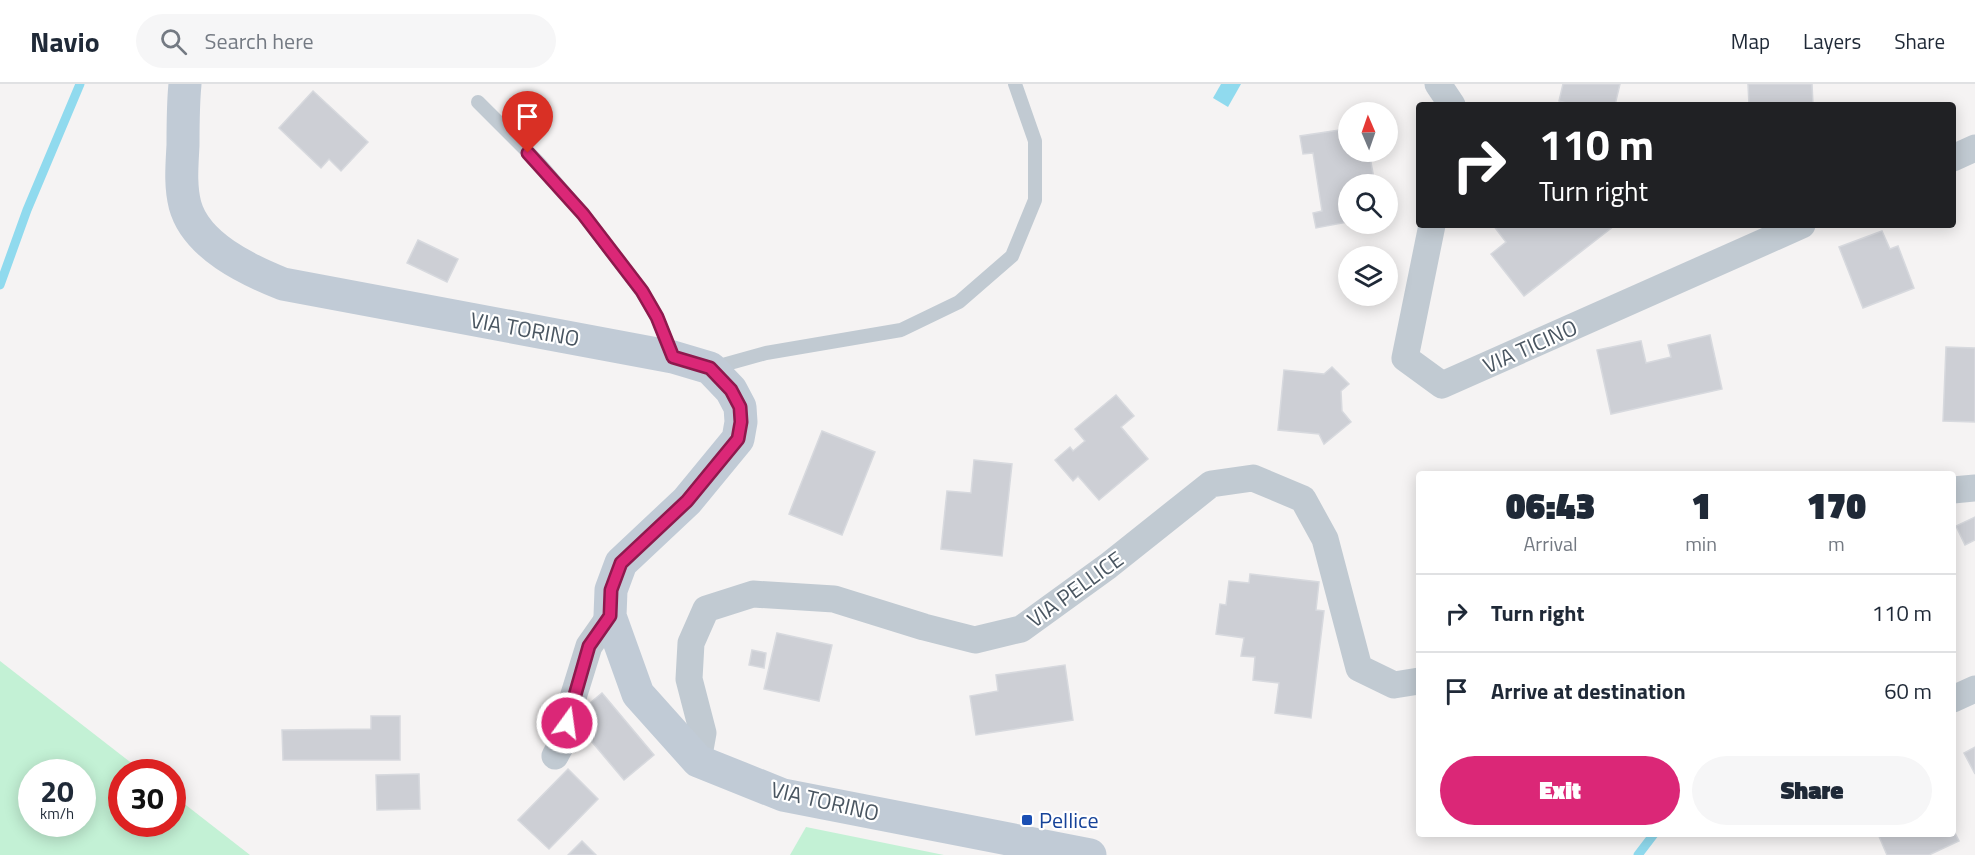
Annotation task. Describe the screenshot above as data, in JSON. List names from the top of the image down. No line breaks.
{"streets":{"main road":["VIA TORINO"],"street":["VIA TICINO","VIA PELLICE"]},"crossings":[["VIA TORINO","VIA PELLICE"]],"places":{"transit":["Pellice"]},"north":"top","page":{"header":"Navio","search":"Search here","nav":["Map","Layers","Share"],"turn":["110 m","Turn right"],"eta":["06:43","Arrival","1","min","170","m"],"list":[{"name":"Turn right","value":"110 m"},{"name":"Arrive at destination","value":"60 m"}],"buttons":["Exit","Share"],"speed":"20 km/h","limit":"30"}}
